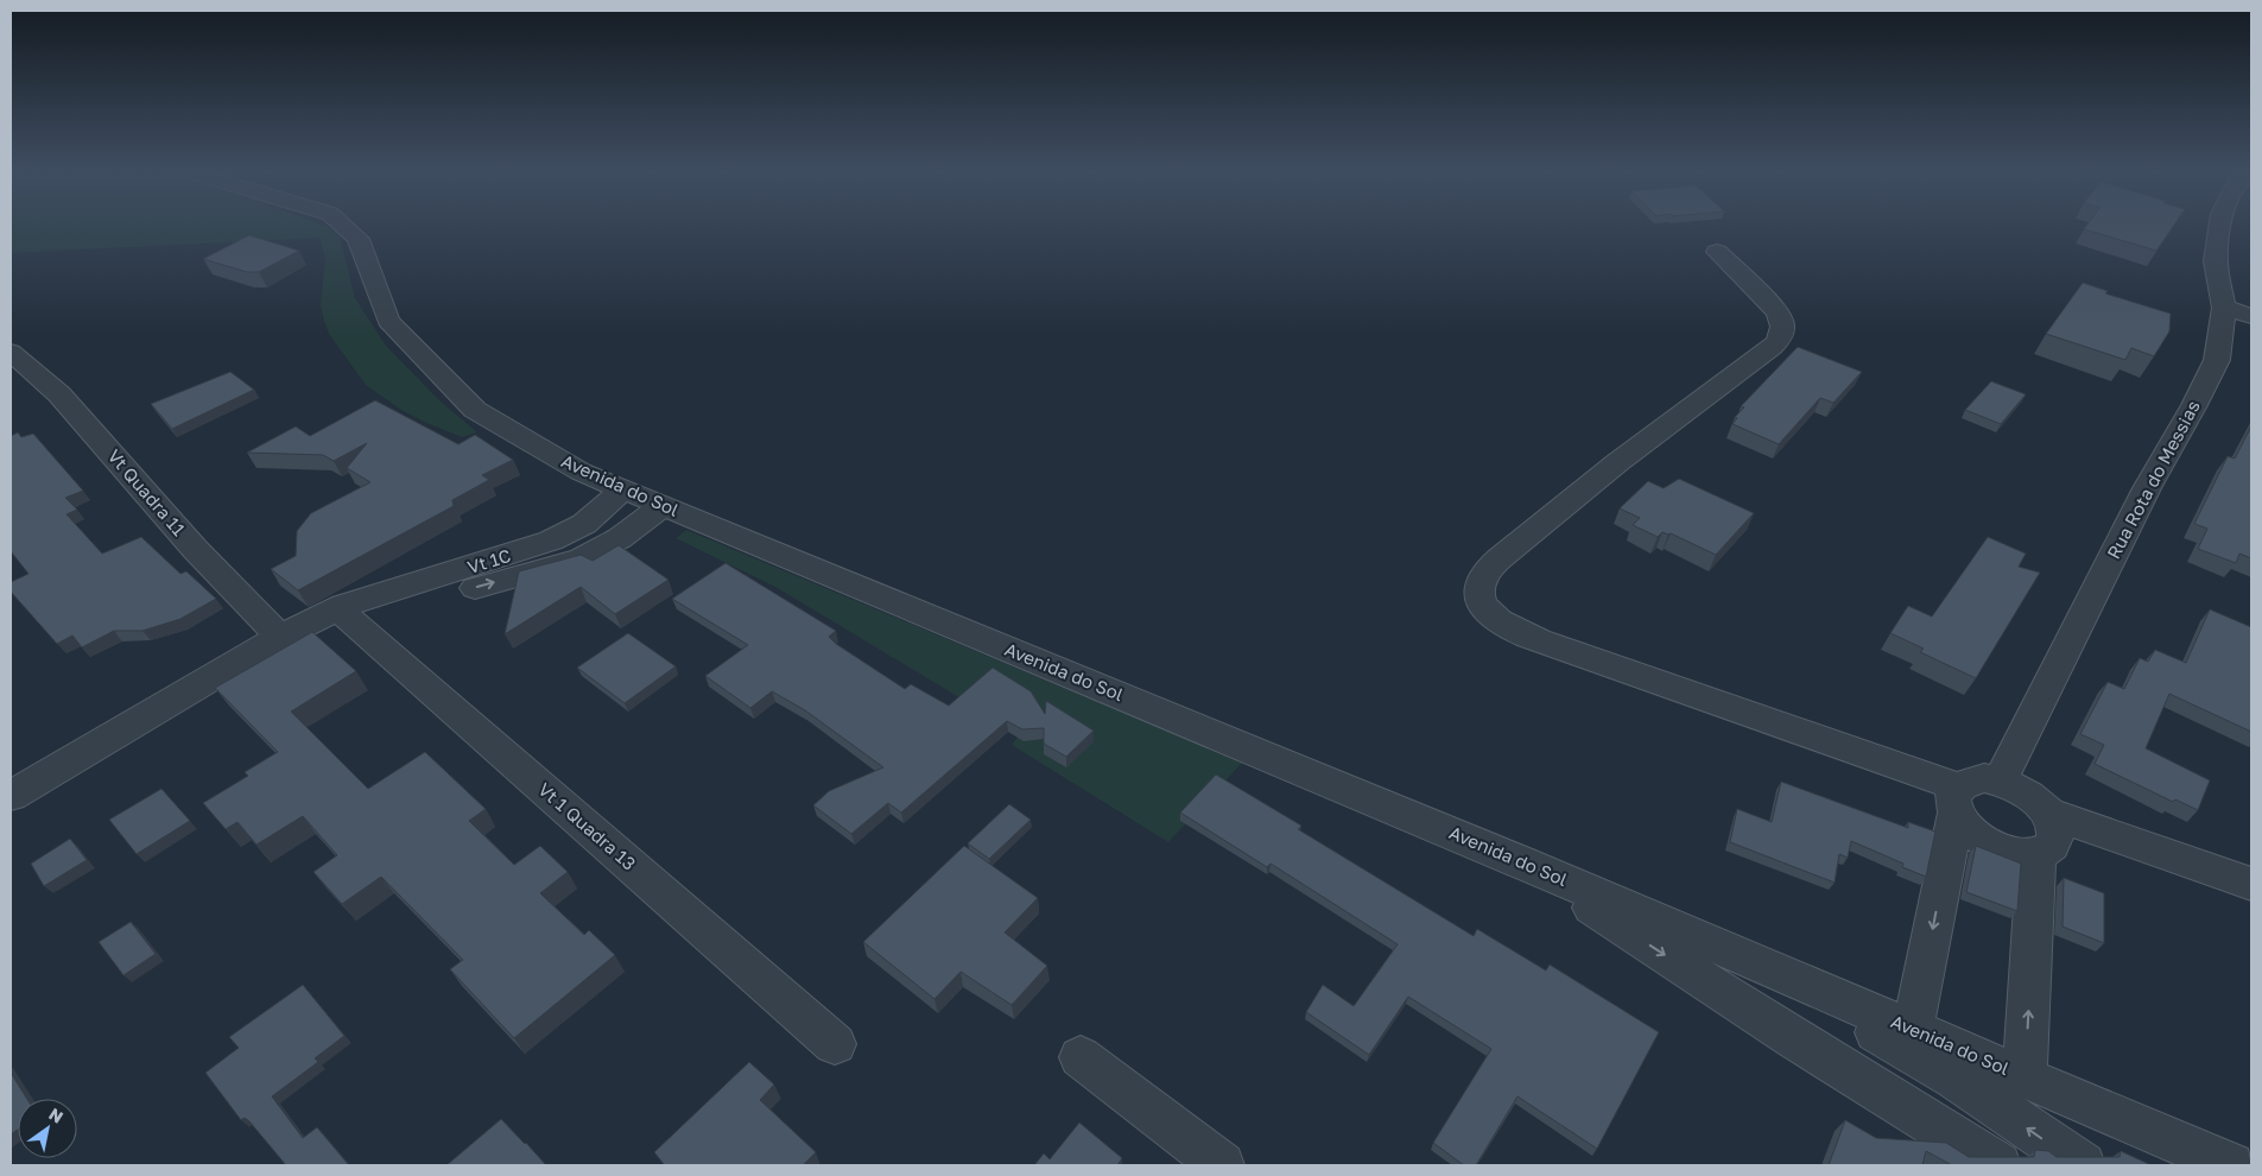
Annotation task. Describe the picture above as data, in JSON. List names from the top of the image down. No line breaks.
{"streets":{"street":["Rua Rota do Messias","Avenida do Sol","Vt Quadra 11","Vt 1C","Vt 1 Quadra 13"]},"crossings":[["Avenida do Sol","Vt 1C"],["Vt 1C","Vt 1 Quadra 13"]],"north":"top right"}
